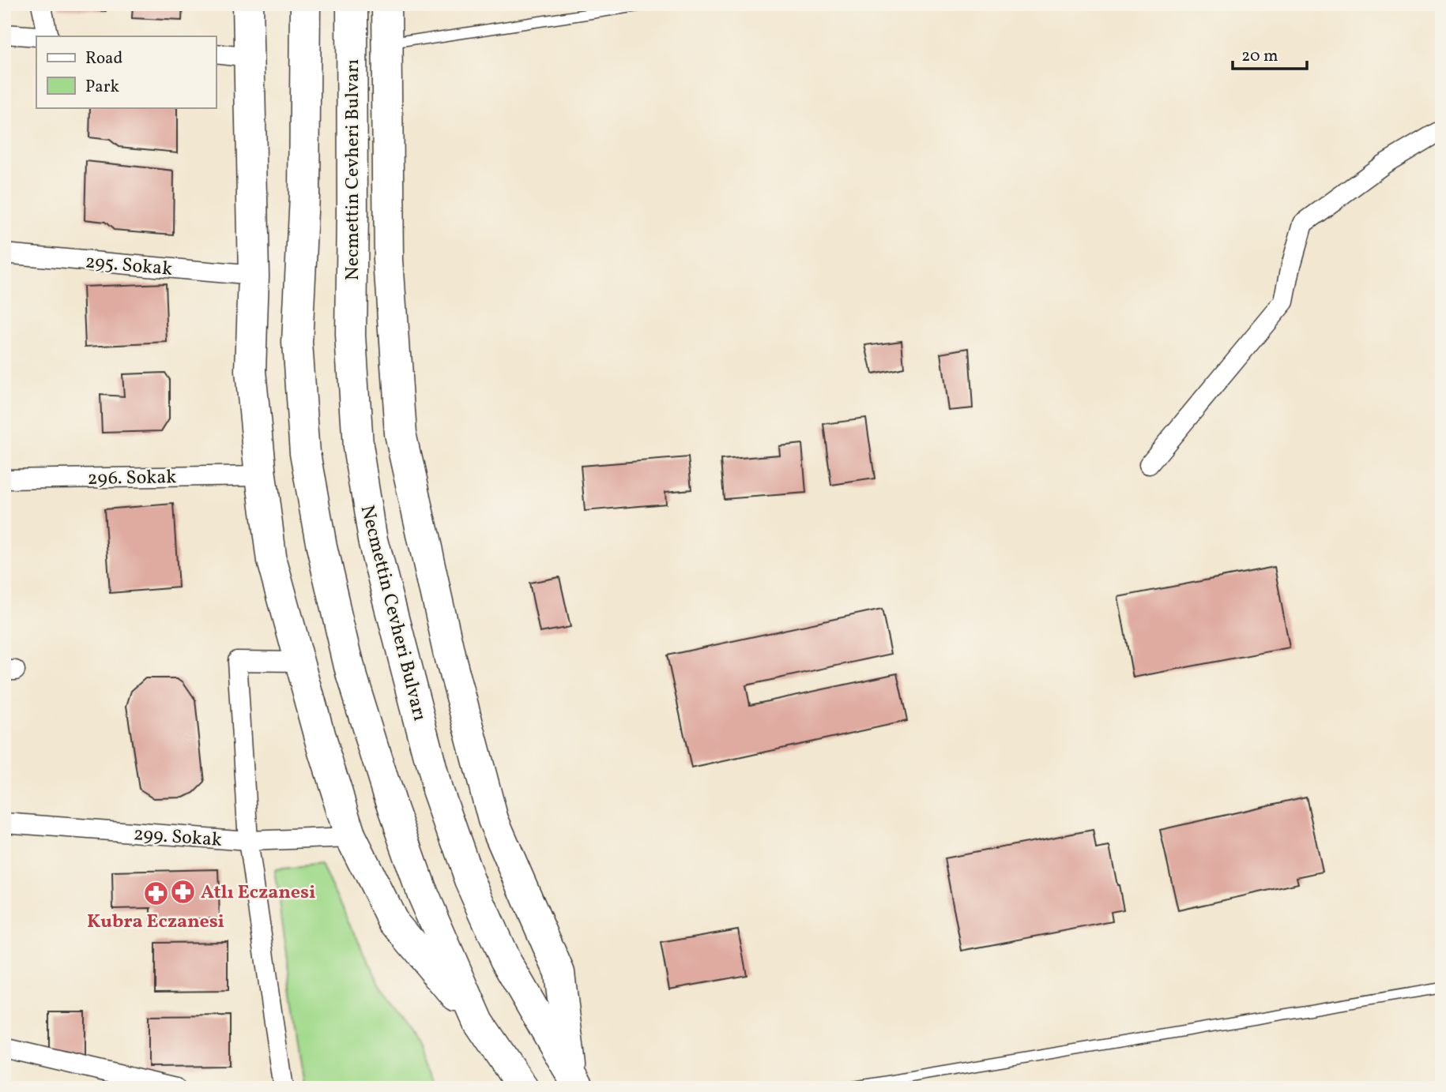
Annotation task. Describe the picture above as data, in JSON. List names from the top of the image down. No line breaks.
{"streets":{"main road":["Necmettin Cevheri Bulvarı"],"street":["295. Sokak","296. Sokak","299. Sokak"]},"places":{"pharmacy":["Atlı Eczanesi","Kubra Eczanesi"]},"legend":["Road","Park"],"scale_bar":"20 m"}
